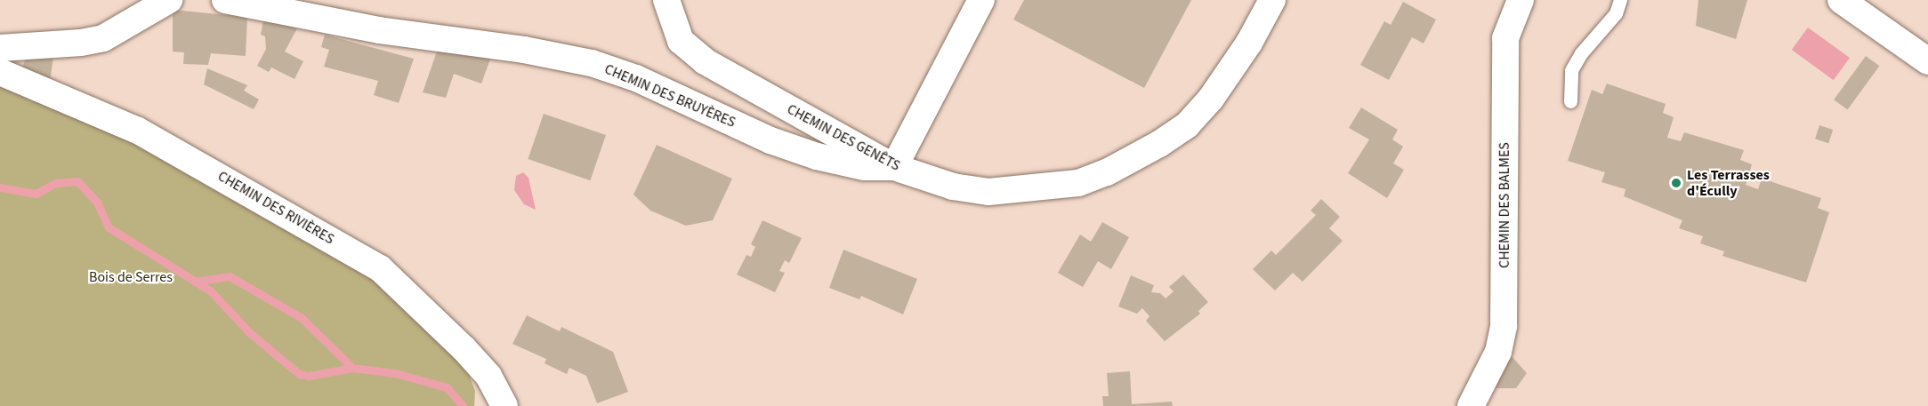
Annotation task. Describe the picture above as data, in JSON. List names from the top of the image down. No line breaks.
{"streets":{"street":["CHEMIN DES BRUYÈRES","CHEMIN DES GENÊTS","CHEMIN DES BALMES","CHEMIN DES RIVIÈRES"]},"crossings":[["CHEMIN DES BRUYÈRES","CHEMIN DES GENÊTS"]],"parks":["Bois de Serres"],"places":["Les Terrasses d'Écully"]}
